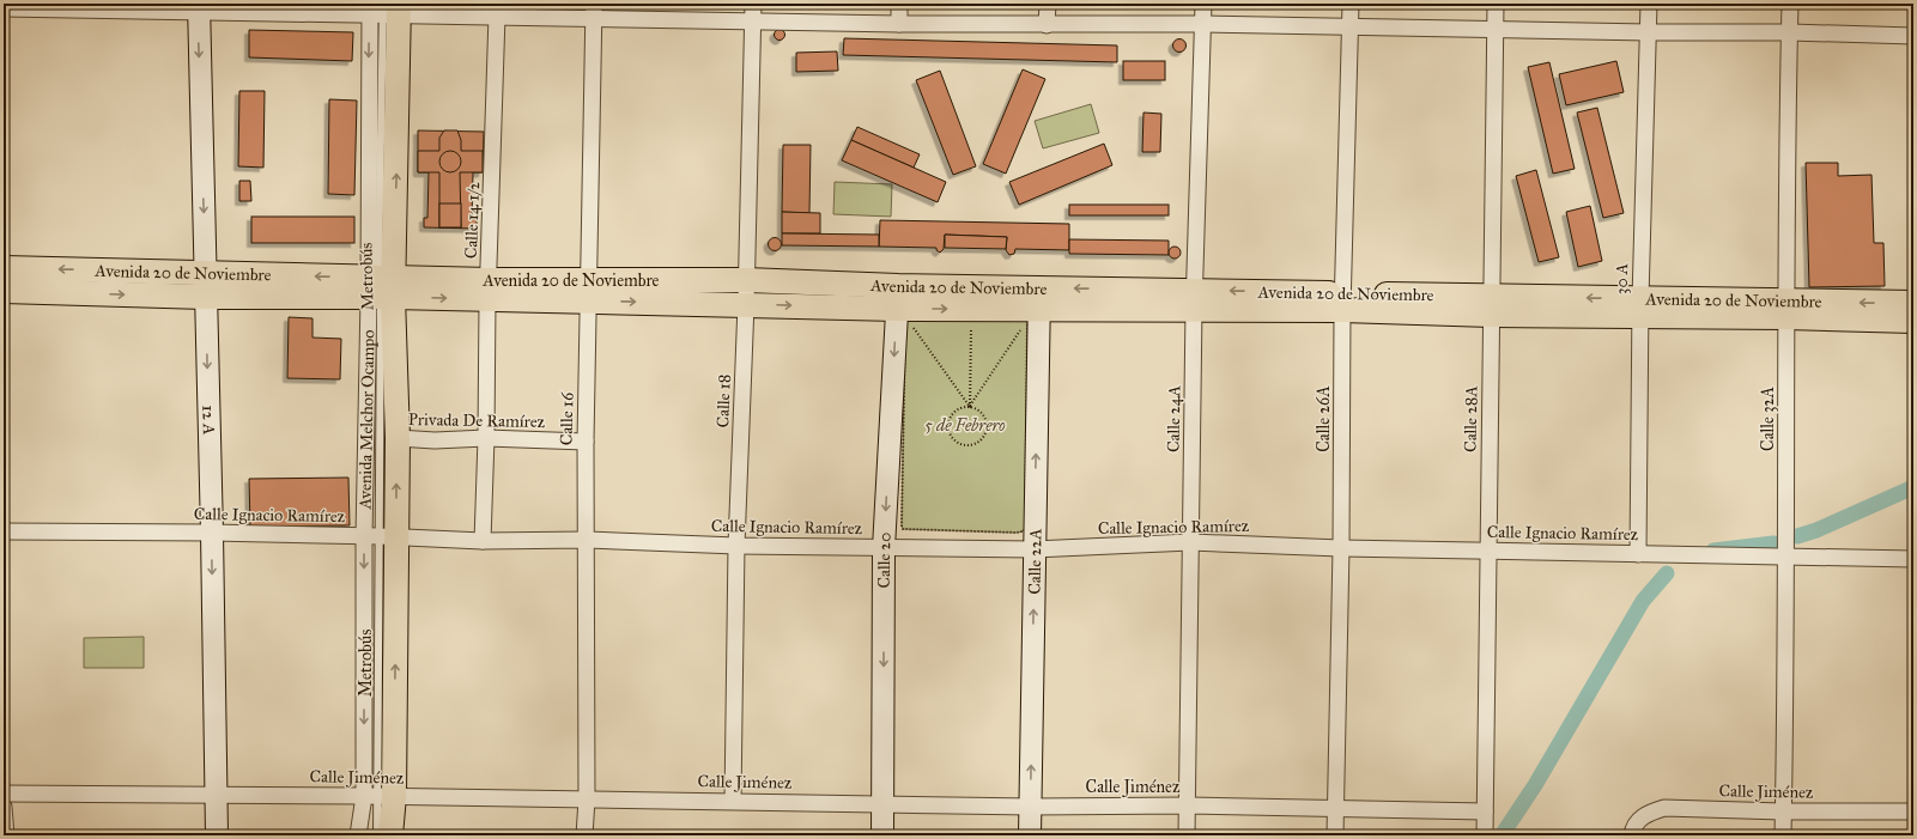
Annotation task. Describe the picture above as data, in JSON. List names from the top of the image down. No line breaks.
{"streets":{"main road":["Avenida 20 de Noviembre","12 A","Avenida Melchor Ocampo","Calle 20","Calle 22A"],"street":["Calle 14 1/2","30 A","Calle 18","Calle 16","Calle 24A","Calle 26A","Calle 28A","Calle 32A","Privada De Ramírez","Calle Ignacio Ramírez","Calle Jiménez"]},"crossings":[["Calle 14 1/2","Avenida 20 de Noviembre"],["Calle 14 1/2","Privada De Ramírez"],["Calle 14 1/2","Calle Ignacio Ramírez"],["Avenida 20 de Noviembre","30 A"],["Avenida 20 de Noviembre","Calle 18"],["Avenida 20 de Noviembre","12 A"],["Avenida 20 de Noviembre","Calle 16"],["Avenida 20 de Noviembre","Calle 24A"],["Avenida 20 de Noviembre","Calle 26A"],["Avenida 20 de Noviembre","Calle 28A"],["Avenida 20 de Noviembre","Calle 32A"],["Avenida 20 de Noviembre","Avenida Melchor Ocampo"],["Avenida 20 de Noviembre","Calle 20"],["Avenida 20 de Noviembre","Calle 22A"],["30 A","Calle Ignacio Ramírez"],["Calle 18","Calle Ignacio Ramírez"],["Calle 18","Calle Jiménez"],["12 A","Calle Ignacio Ramírez"],["12 A","Calle Jiménez"],["Calle 16","Privada De Ramírez"],["Calle 16","Calle Ignacio Ramírez"],["Calle 16","Calle Jiménez"],["Calle 24A","Calle Ignacio Ramírez"],["Calle 24A","Calle Jiménez"],["Calle 26A","Calle Ignacio Ramírez"],["Calle 26A","Calle Jiménez"],["Calle 28A","Calle Ignacio Ramírez"],["Calle 28A","Calle Jiménez"],["Calle 32A","Calle Ignacio Ramírez"],["Calle 32A","Calle Jiménez"],["Avenida Melchor Ocampo","Privada De Ramírez"],["Avenida Melchor Ocampo","Calle Ignacio Ramírez"],["Avenida Melchor Ocampo","Calle Jiménez"],["Calle Ignacio Ramírez","Calle 20"],["Calle Ignacio Ramírez","Calle 22A"],["Calle 20","Calle Jiménez"],["Calle 22A","Calle Jiménez"]],"one_way":["12 A","Calle 20","Calle 22A"],"parks":["5 de Febrero"]}
